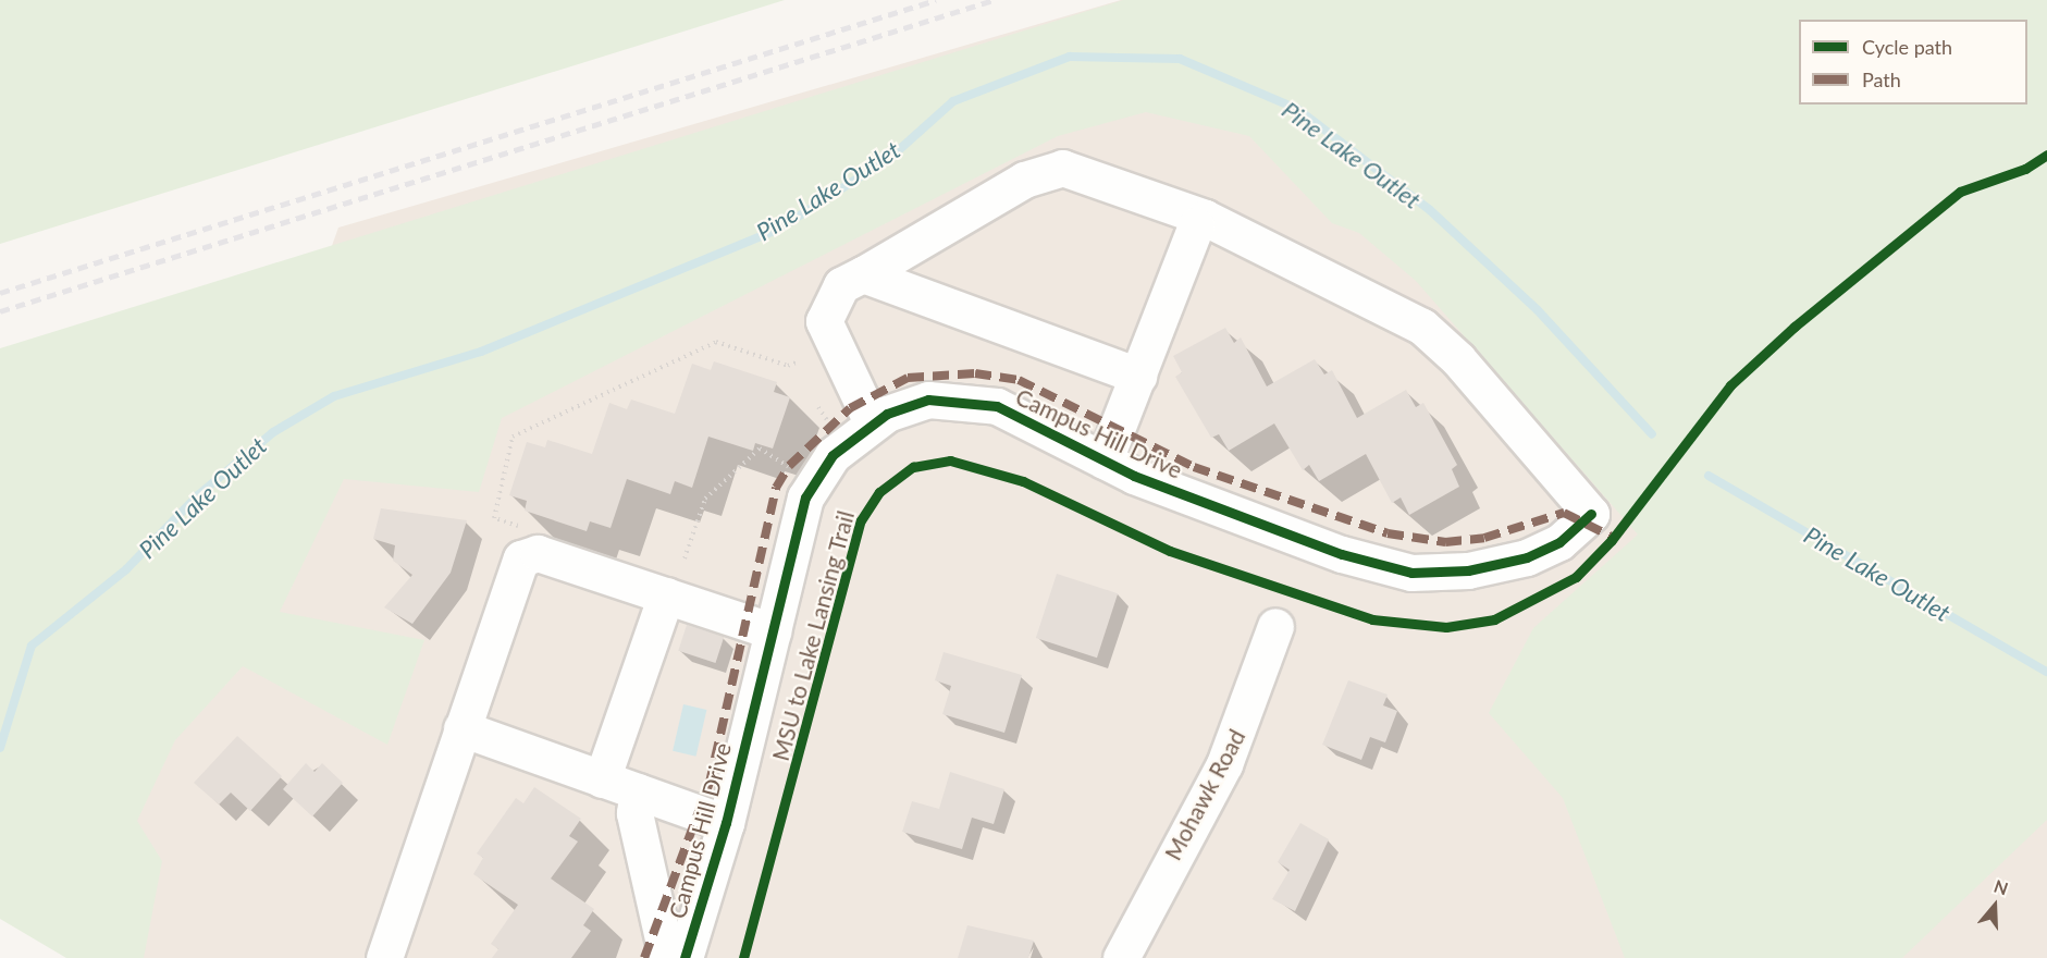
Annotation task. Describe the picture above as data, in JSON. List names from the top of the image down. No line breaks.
{"streets":{"street":["Campus Hill Drive","Mohawk Road"],"cycle path":["MSU to Lake Lansing Trail"]},"water":["Pine Lake Outlet"],"legend":["Cycle path","Path"],"north":"top"}
